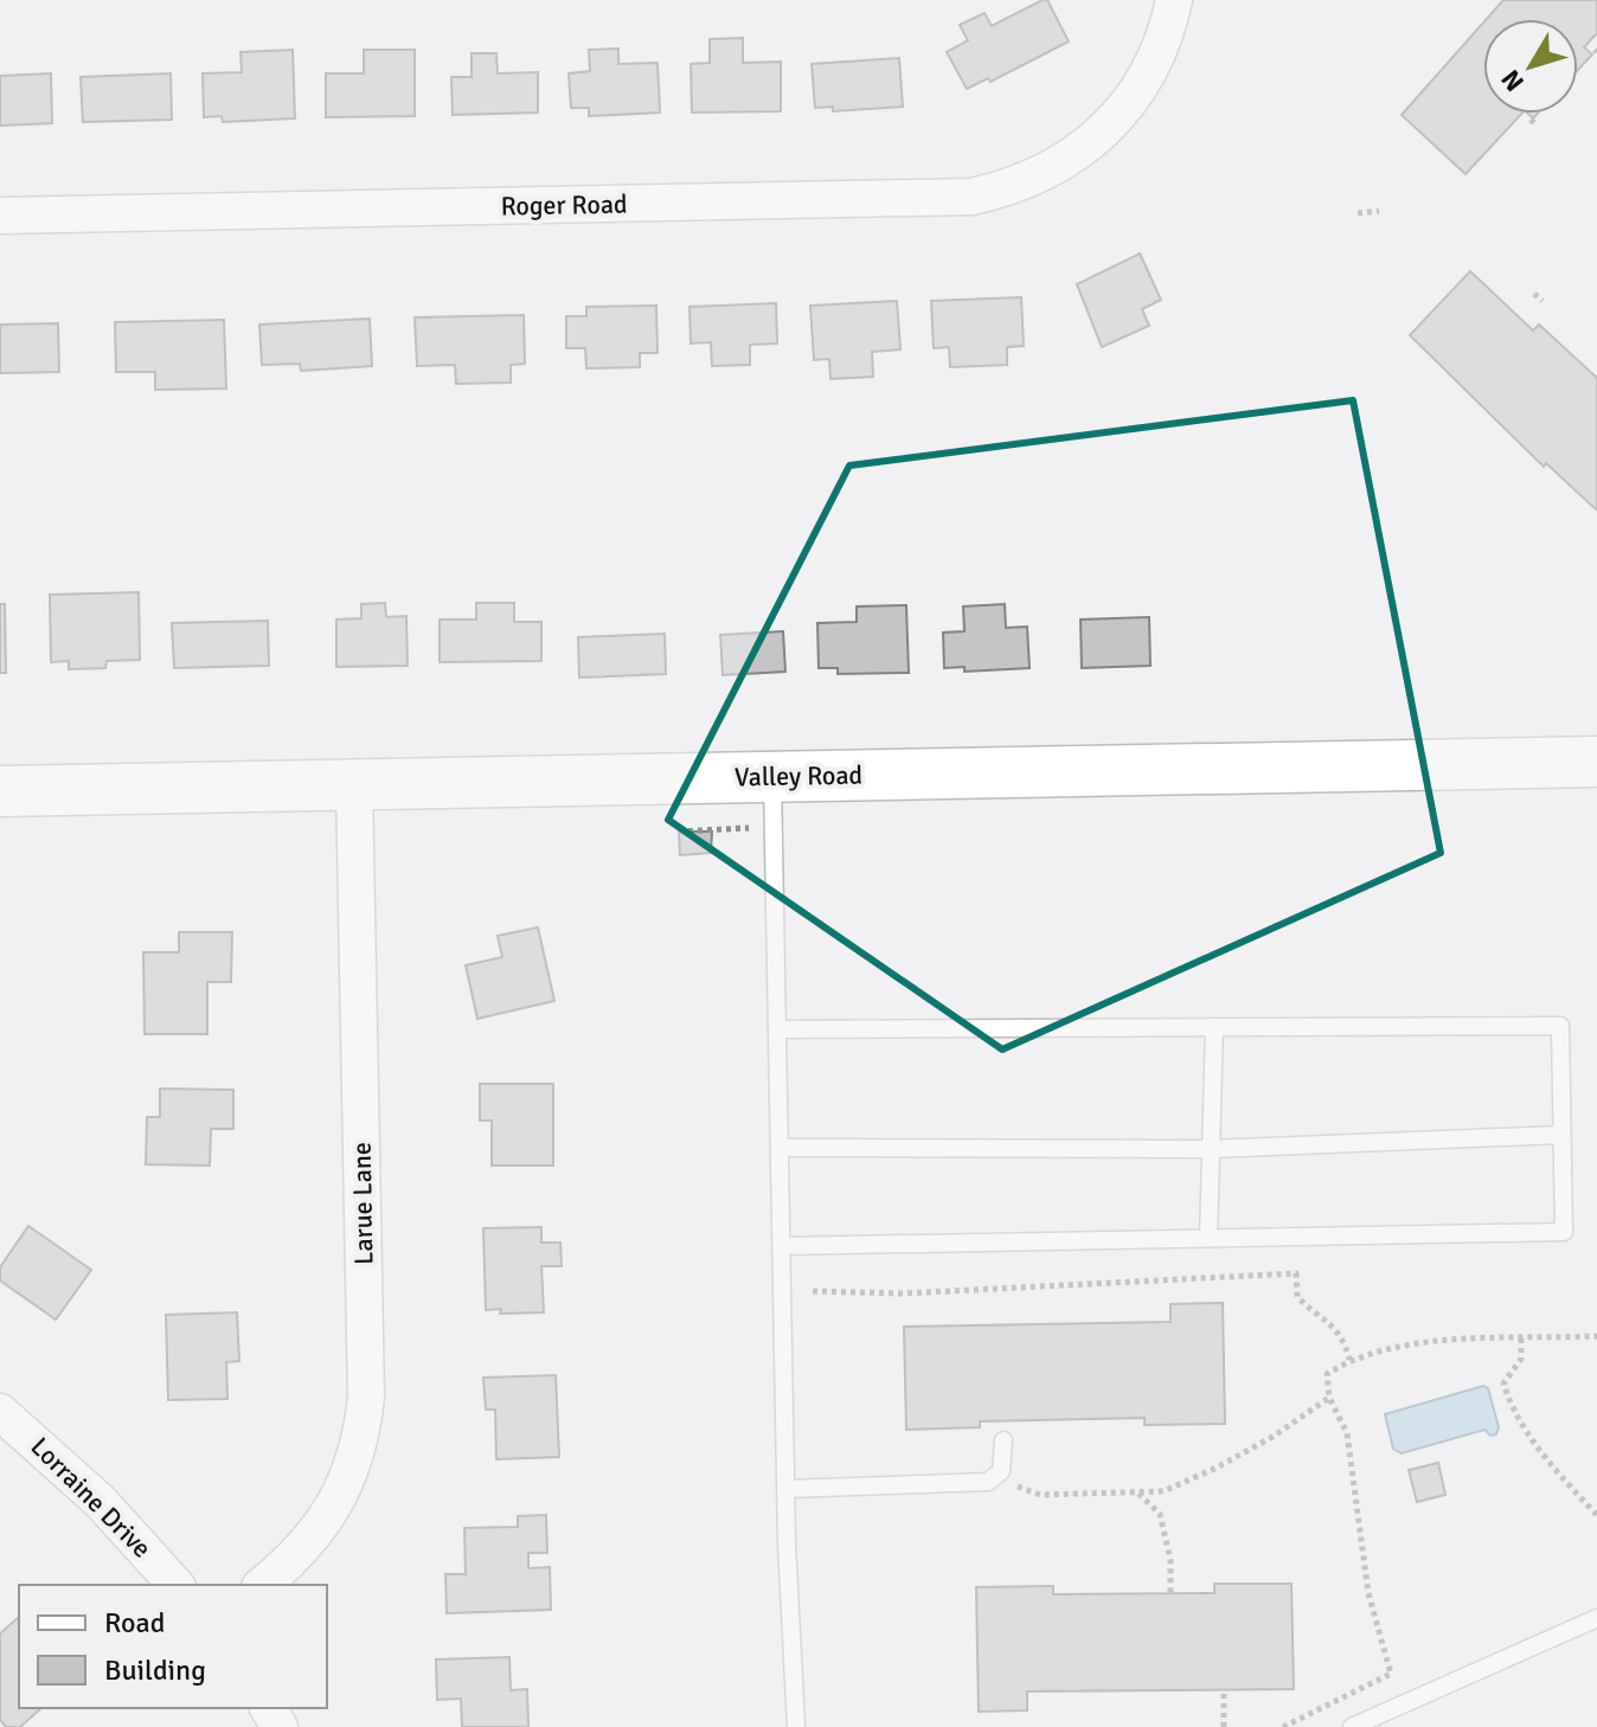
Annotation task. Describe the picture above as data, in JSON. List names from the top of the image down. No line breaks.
{"streets":{"street":["Roger Road","Valley Road","Larue Lane","Lorraine Drive"]},"crossings":[["Valley Road","Larue Lane"]],"legend":["Road","Building"],"north":"bottom left"}
